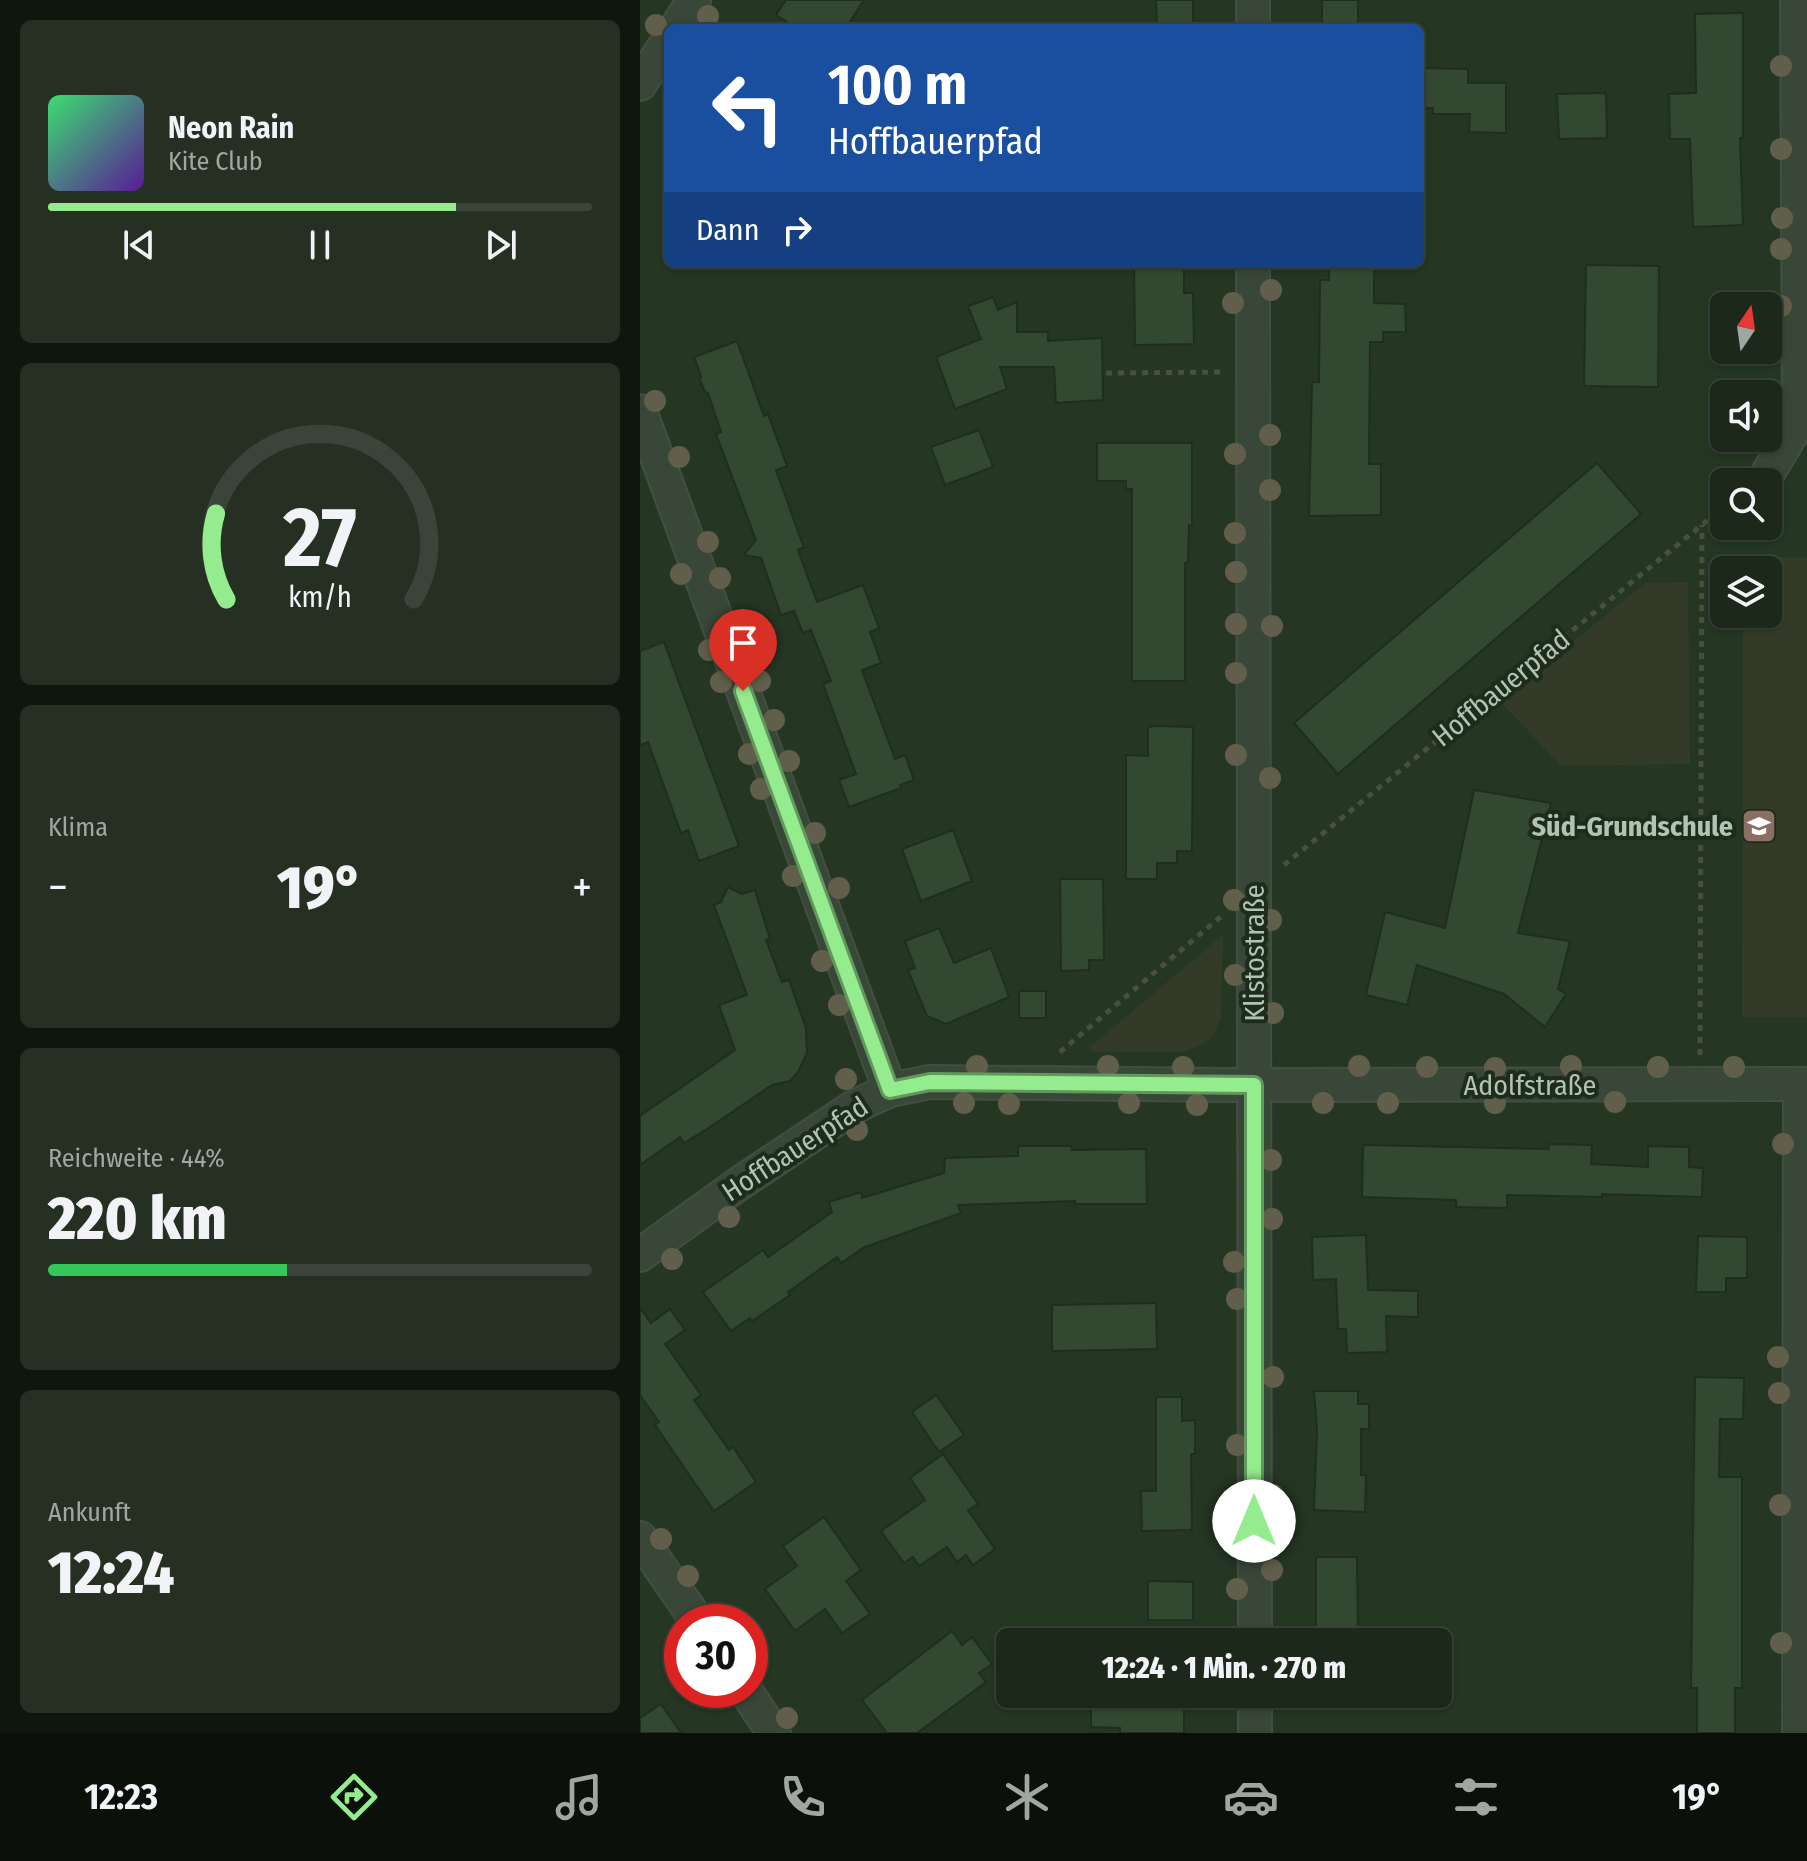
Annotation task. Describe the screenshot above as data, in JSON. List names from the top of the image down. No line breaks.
{"streets":{"street":["Hoffbauerpfad","Klistostraße","Adolfstraße"]},"crossings":[["Hoffbauerpfad","Klistostraße"],["Hoffbauerpfad","Adolfstraße"],["Klistostraße","Adolfstraße"]],"places":{"school or university":["Süd-Grundschule"]},"north":"top","page":{"turn":["100 m","Hoffbauerpfad"],"song":["Neon Rain","Kite Club"],"then":"Dann","tile":["Klima",["Reichweite · 44%","220 km"],["Ankunft","12:24"]],"heat":["−","19°","+"],"limit":"30","trip":"12:24 · 1 Min. · 270 m","tabs":["12:23","19°"],"gauge":["27","km/h"]}}
